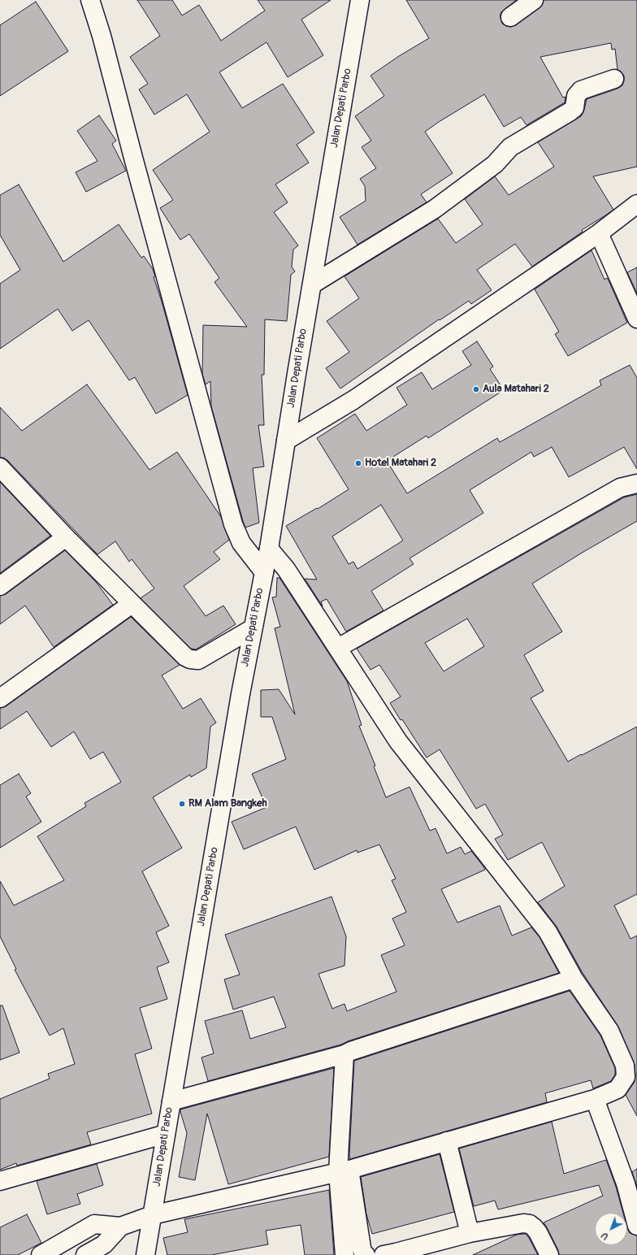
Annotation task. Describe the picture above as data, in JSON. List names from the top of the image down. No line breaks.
{"streets":{"street":["Jalan Depati Parbo"]},"places":["Aula Matahari 2","Hotel Matahari 2","RM Alam Bangkeh"],"north":"bottom left"}
